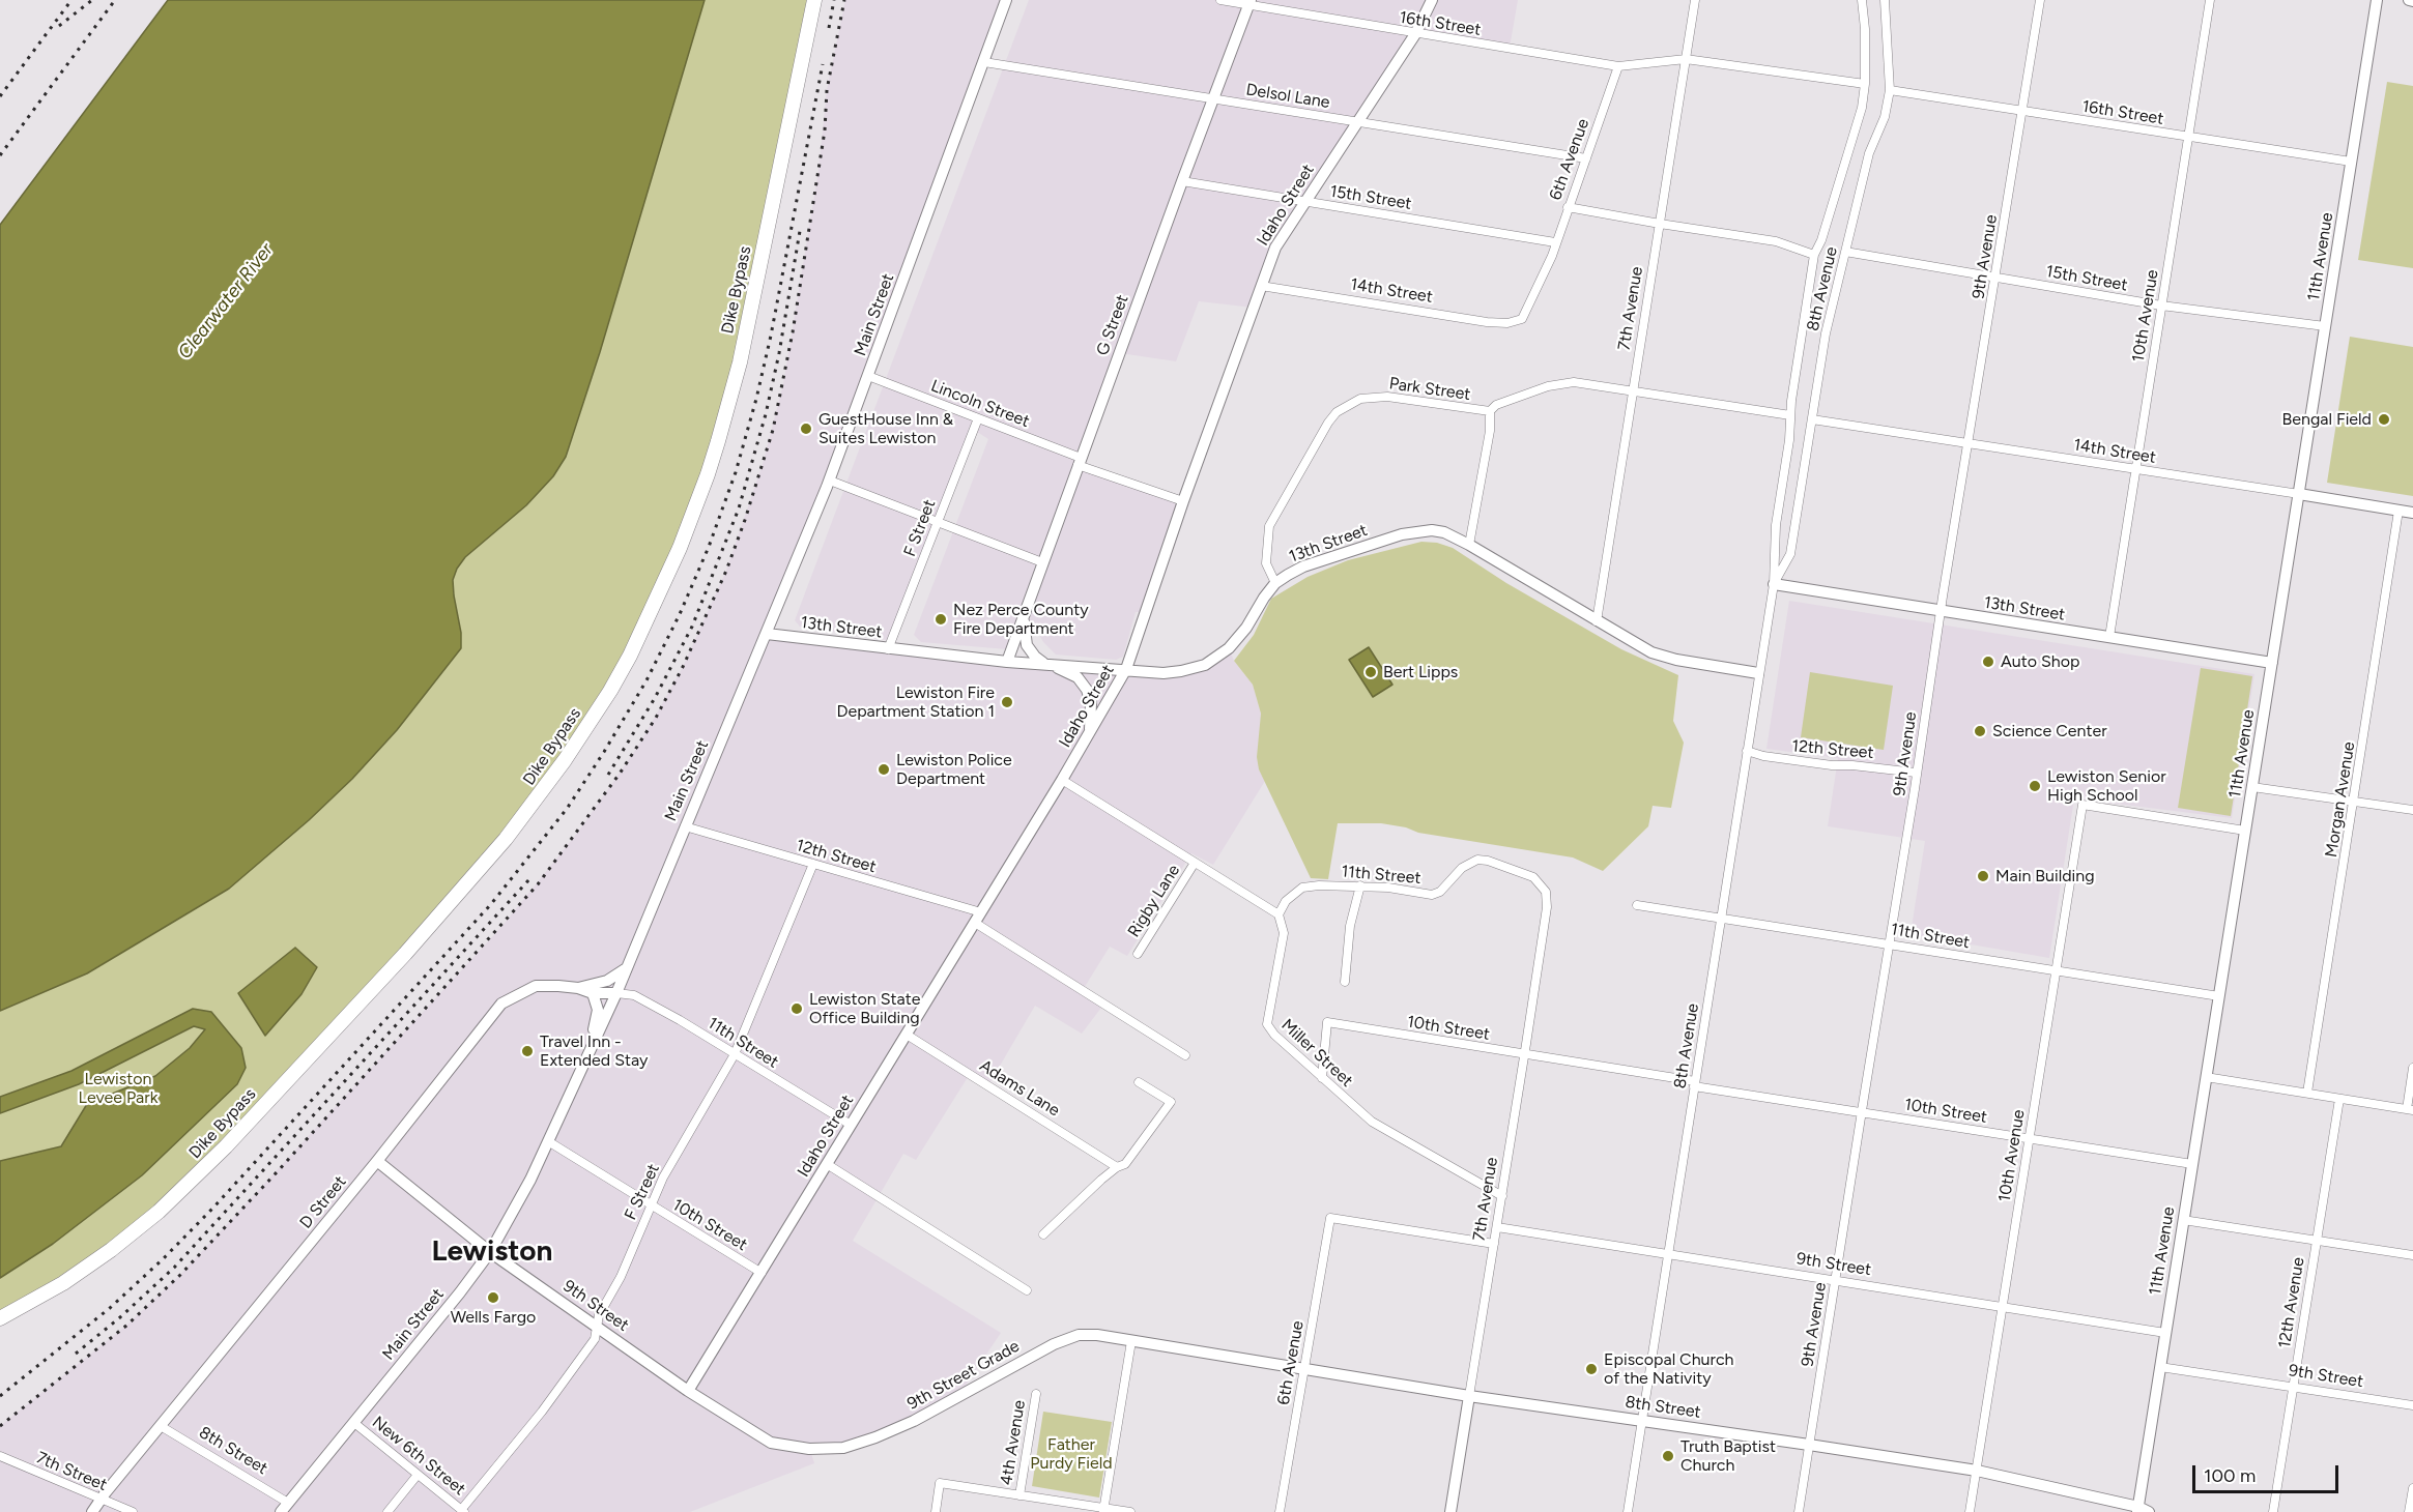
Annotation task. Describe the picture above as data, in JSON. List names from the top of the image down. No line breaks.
{"streets":{"highway":["Dike Bypass"],"main road":["Idaho Street","11th Avenue","14th Street","7th Avenue","Main Street","G Street","13th Street","D Street","9th Street","9th Street Grade","8th Street"],"street":["16th Street","Delsol Lane","6th Avenue","15th Street","9th Avenue","8th Avenue","10th Avenue","Park Street","Lincoln Street","F Street","12th Street","Morgan Avenue","11th Street","Rigby Lane","10th Street","Miller Street","Adams Lane","12th Avenue","4th Avenue","New 6th Street","7th Street"]},"crossings":[["16th Street","6th Avenue"],["16th Street","Idaho Street"],["16th Street","9th Avenue"],["16th Street","11th Avenue"],["16th Street","8th Avenue"],["16th Street","10th Avenue"],["16th Street","G Street"],["Delsol Lane","6th Avenue"],["Delsol Lane","Idaho Street"],["Delsol Lane","Main Street"],["Delsol Lane","G Street"],["6th Avenue","15th Street"],["6th Avenue","14th Street"],["6th Avenue","7th Avenue"],["6th Avenue","8th Street"],["15th Street","Idaho Street"],["15th Street","9th Avenue"],["15th Street","11th Avenue"],["15th Street","8th Avenue"],["15th Street","10th Avenue"],["15th Street","G Street"],["Idaho Street","14th Street"],["Idaho Street","Lincoln Street"],["Idaho Street","13th Street"],["Idaho Street","12th Street"],["Idaho Street","11th Street"],["Idaho Street","10th Street"],["Idaho Street","Adams Lane"],["Idaho Street","9th Street"],["9th Avenue","14th Street"],["9th Avenue","13th Street"],["9th Avenue","12th Street"],["9th Avenue","11th Street"],["9th Avenue","10th Street"],["9th Avenue","9th Street"],["9th Avenue","8th Street"],["11th Avenue","14th Street"],["11th Avenue","10th Avenue"],["11th Avenue","13th Street"],["11th Avenue","11th Street"],["11th Avenue","10th Street"],["11th Avenue","9th Street"],["11th Avenue","8th Street"],["8th Avenue","14th Street"],["8th Avenue","13th Street"],["8th Avenue","12th Street"],["8th Avenue","11th Street"],["8th Avenue","10th Street"],["8th Avenue","9th Street"],["8th Avenue","8th Street"],["14th Street","10th Avenue"],["14th Street","Morgan Avenue"],["7th Avenue","Park Street"],["7th Avenue","13th Street"],["7th Avenue","11th Street"],["7th Avenue","10th Street"],["7th Avenue","Miller Street"],["7th Avenue","9th Street"],["7th Avenue","8th Street"],["Main Street","Lincoln Street"],["Main Street","13th Street"],["Main Street","12th Street"],["Main Street","11th Street"],["Main Street","10th Street"],["Main Street","D Street"],["Main Street","9th Street"],["Main Street","8th Street"],["Main Street","New 6th Street"],["10th Avenue","13th Street"],["10th Avenue","11th Street"],["10th Avenue","10th Street"],["10th Avenue","9th Street"],["10th Avenue","8th Street"],["G Street","Lincoln Street"],["G Street","13th Street"],["Park Street","13th Street"],["Lincoln Street","F Street"],["F Street","13th Street"],["F Street","12th Street"],["F Street","11th Street"],["F Street","10th Street"],["F Street","9th Street"],["F Street","New 6th Street"],["11th Street","Miller Street"],["11th Street","D Street"],["10th Street","Miller Street"],["D Street","9th Street"],["D Street","8th Street"],["D Street","7th Street"],["9th Street","12th Avenue"],["9th Street","9th Street Grade"],["9th Street Grade","8th Street"]],"districts":["Lewiston"],"water":["Clearwater River"],"parks":["Lewiston Levee Park","Father Purdy Field"],"places":["Bengal Field","GuestHouse Inn & Suites Lewiston","Nez Perce County Fire Department","Auto Shop","Bert Lipps","Lewiston Fire Department Station 1","Science Center","Lewiston Police Department","Lewiston Senior High School","Main Building","Lewiston State Office Building","Travel Inn - Extended Stay","Wells Fargo","Episcopal Church of the Nativity","Truth Baptist Church"],"scale_bar":"100 m"}
